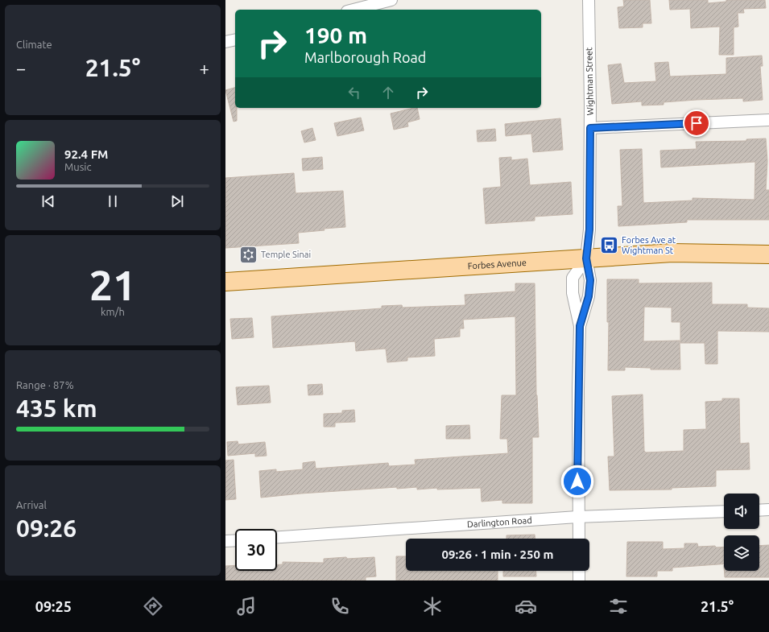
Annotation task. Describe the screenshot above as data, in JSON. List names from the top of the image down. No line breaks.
{"streets":{"main road":["Forbes Avenue"],"street":["Wightman Street","Darlington Road"]},"crossings":[["Wightman Street","Forbes Avenue"],["Wightman Street","Darlington Road"]],"places":{"bus stop":["Forbes Ave at Wightman St"],"synagogue":["Temple Sinai"]},"page":{"tile":["Climate",["21","km/h"],["Range · 87%","435 km"],["Arrival","09:26"]],"turn":["190 m","Marlborough Road"],"heat":["−","21.5°","+"],"song":["92.4 FM","Music"],"limit":"30","trip":"09:26 · 1 min · 250 m","tabs":["09:25","21.5°"]}}
